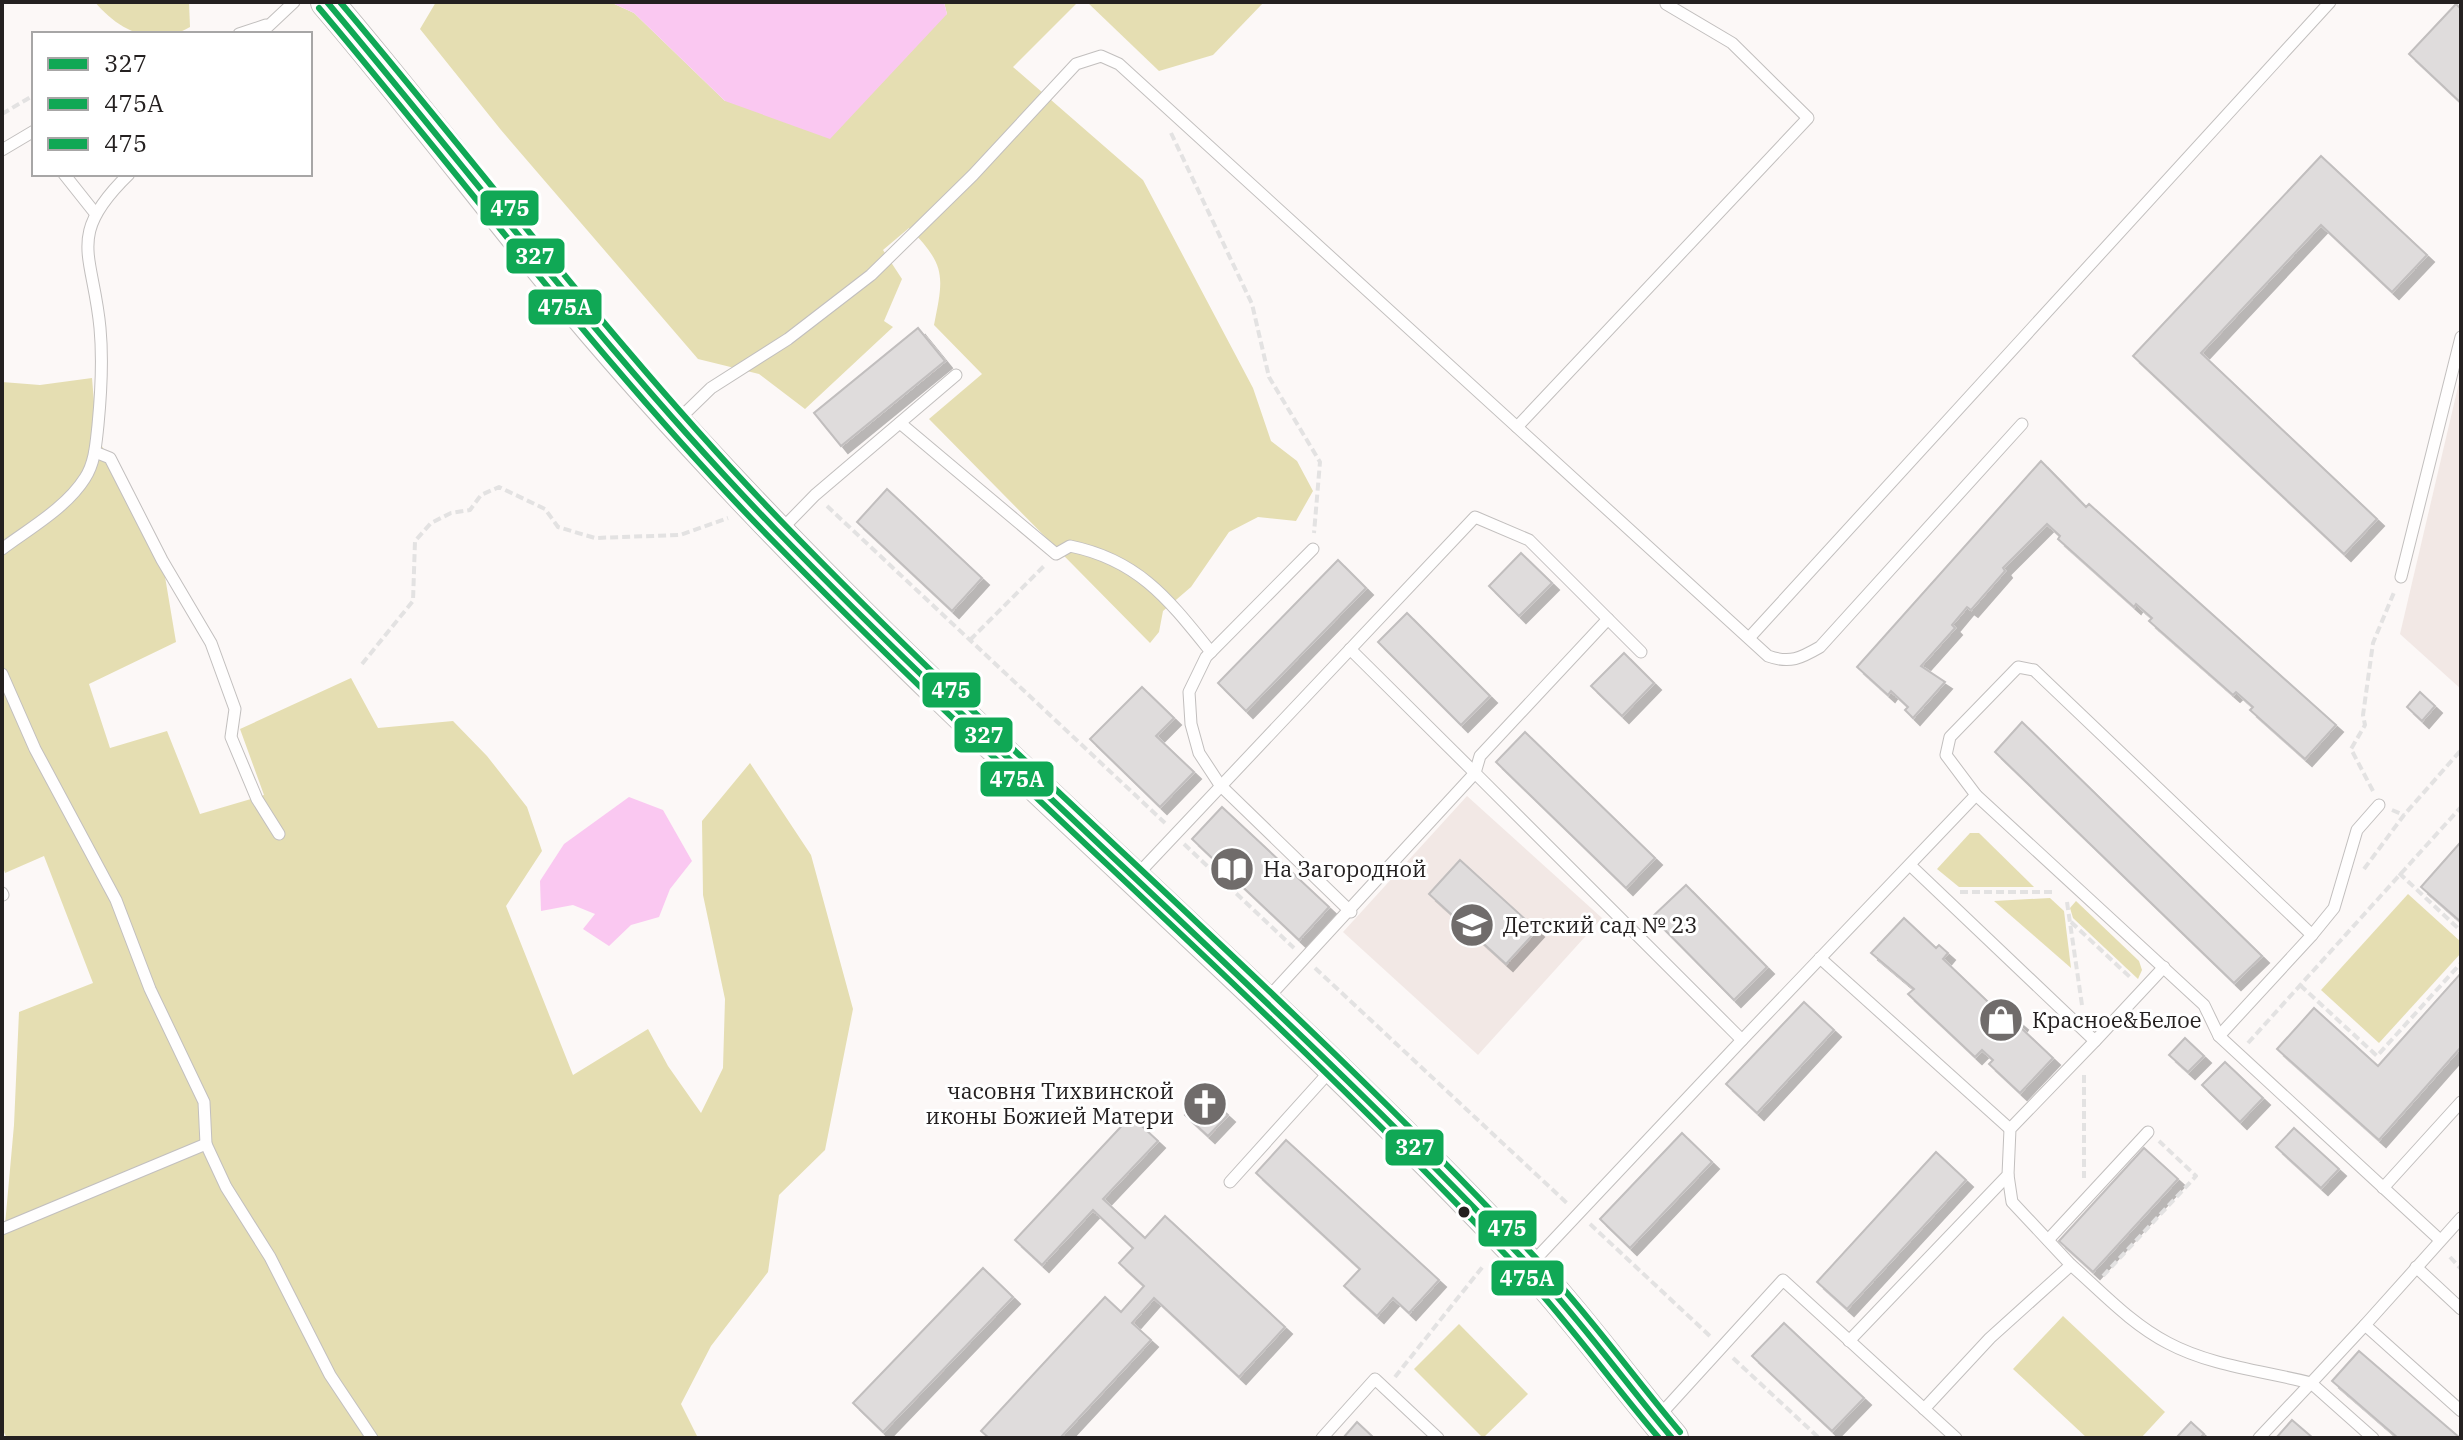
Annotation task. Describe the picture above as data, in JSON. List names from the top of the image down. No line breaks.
{"places":{"library":["На Загородной"],"school or university":["Детский сад № 23"],"shop":["Красное&Белое"],"church":["часовня Тихвинской иконы Божией Матери"]},"lines":["transit line 327","transit line 475","transit line 475А"],"legend":["327","475А","475"]}
